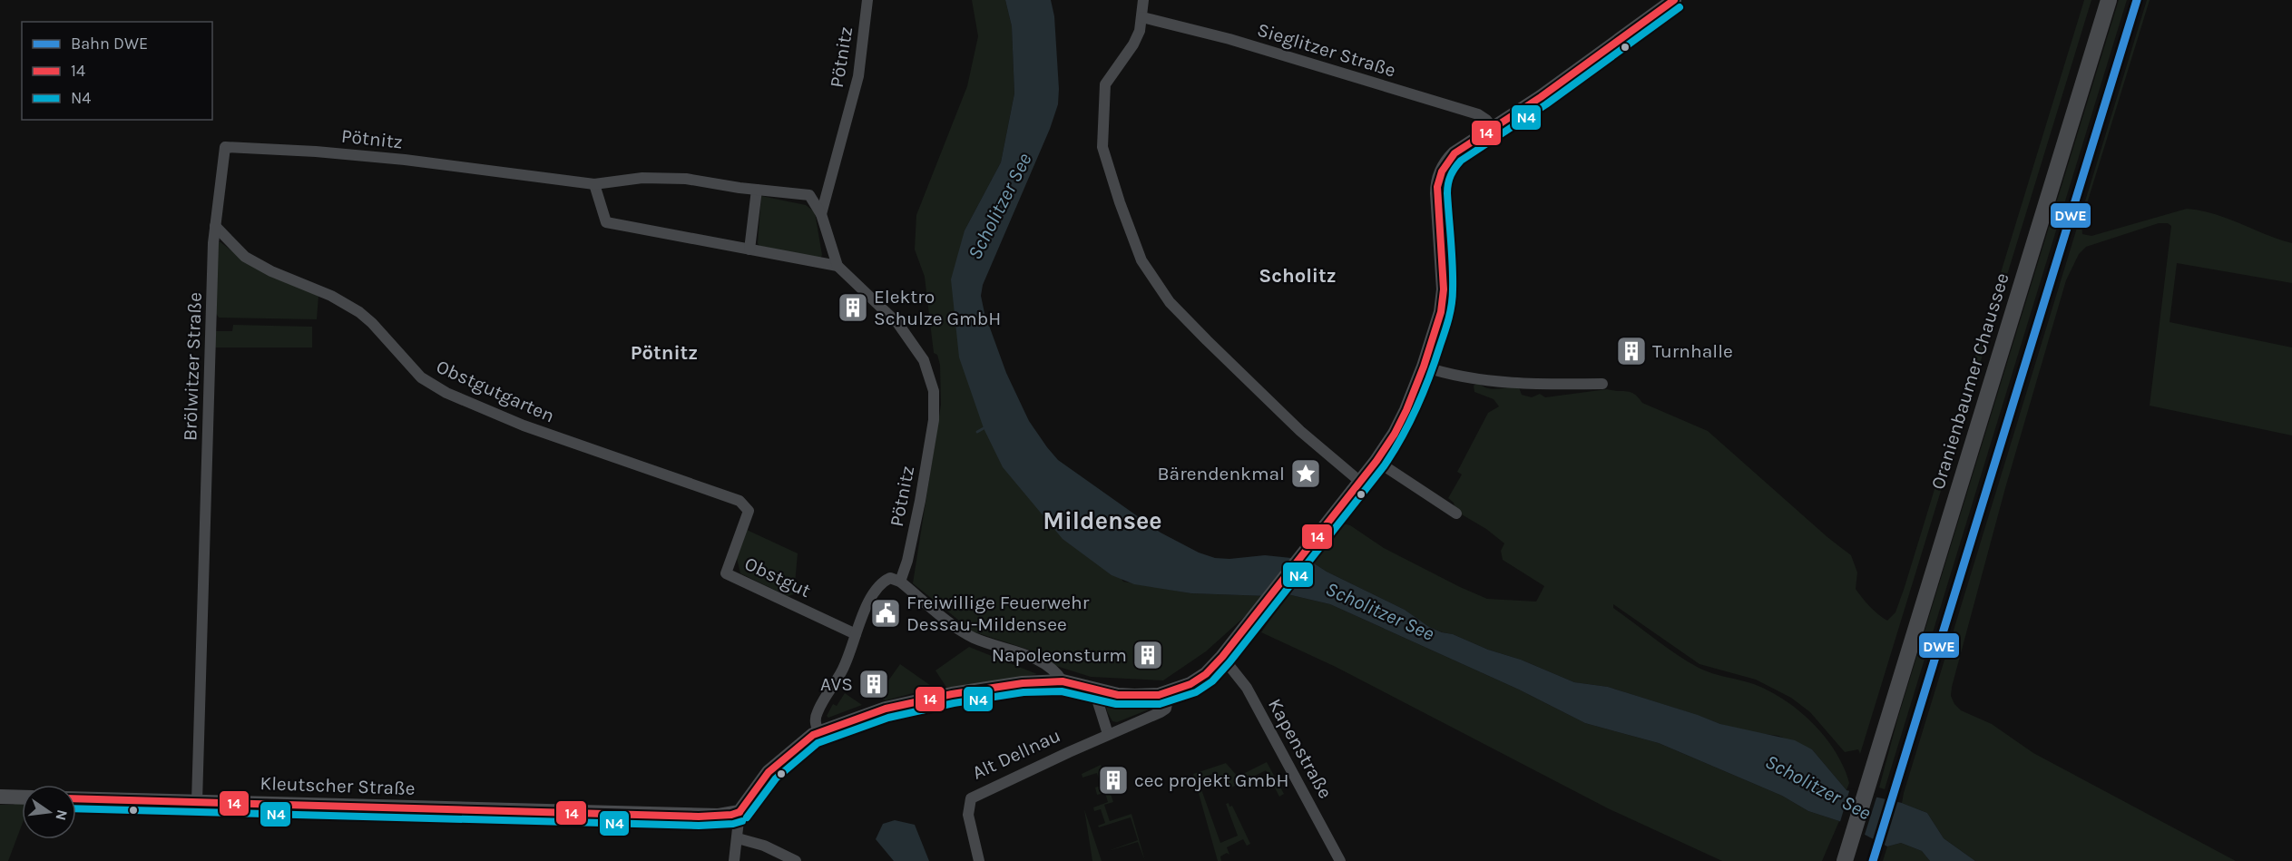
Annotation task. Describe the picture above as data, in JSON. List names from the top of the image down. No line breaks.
{"streets":{"main road":["Oranienbaumer Chaussee"],"street":["Sieglitzer Straße","Pötnitz","Brölwitzer Straße","Obstgutgarten","Obstgut","Kapenstraße","Alt Dellnau","Kleutscher Straße"]},"crossings":[["Pötnitz","Brölwitzer Straße"],["Pötnitz","Obstgutgarten"],["Brölwitzer Straße","Obstgutgarten"],["Brölwitzer Straße","Kleutscher Straße"],["Obstgutgarten","Obstgut"]],"districts":["Scholitz","Pötnitz","Mildensee"],"water":["Scholitzer See"],"places":{"building":["Elektro Schulze GmbH","Turnhalle","Napoleonsturm","AVS","cec projekt GmbH"],"place":["Bärendenkmal"],"public building":["Freiwillige Feuerwehr Dessau-Mildensee"]},"lines":["rail line DWE","transit line 14","transit line N4"],"legend":["Bahn DWE","14","N4"],"north":"right"}
